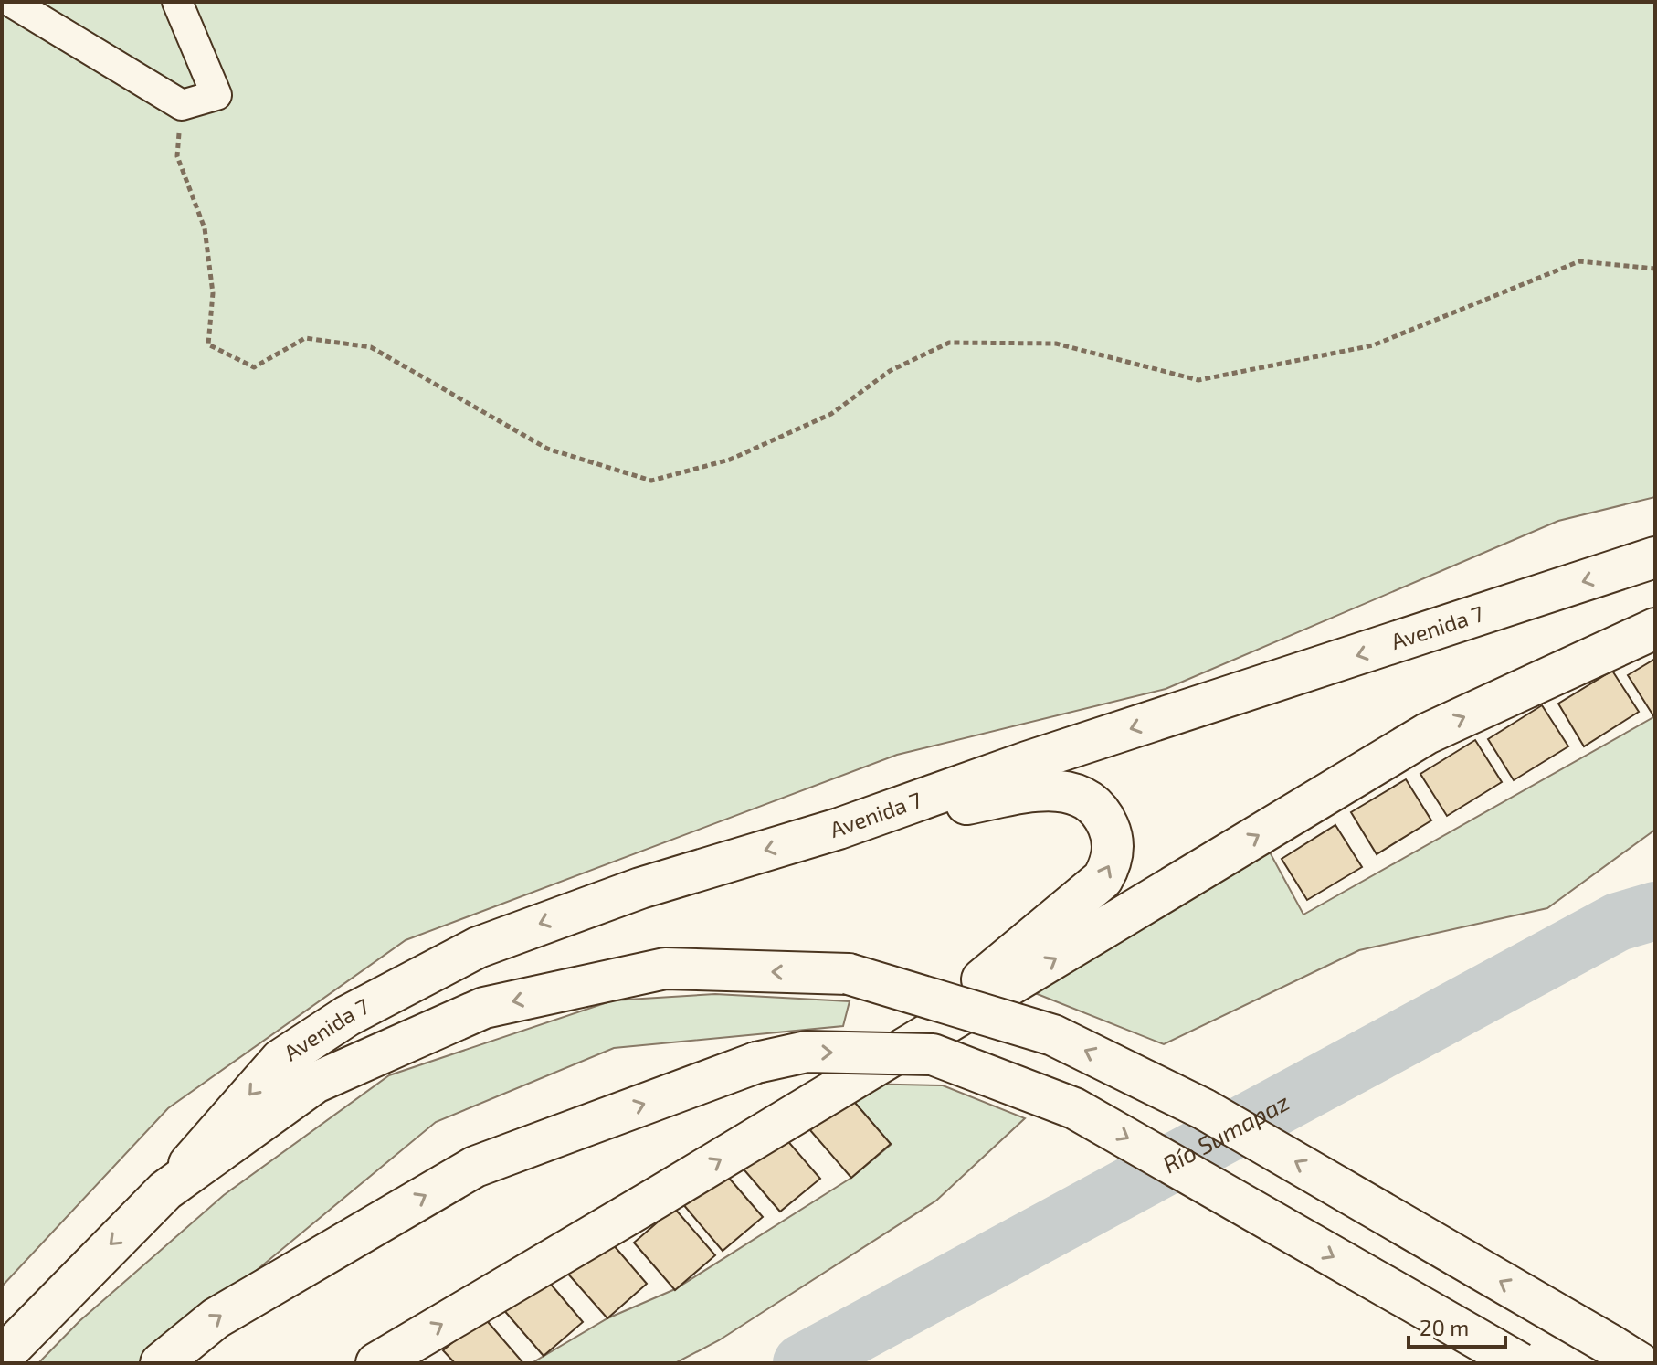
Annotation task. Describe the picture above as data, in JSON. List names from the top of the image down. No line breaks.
{"streets":{"main road":["Avenida 7"]},"water":["Río Sumapaz"],"scale_bar":"20 m"}
